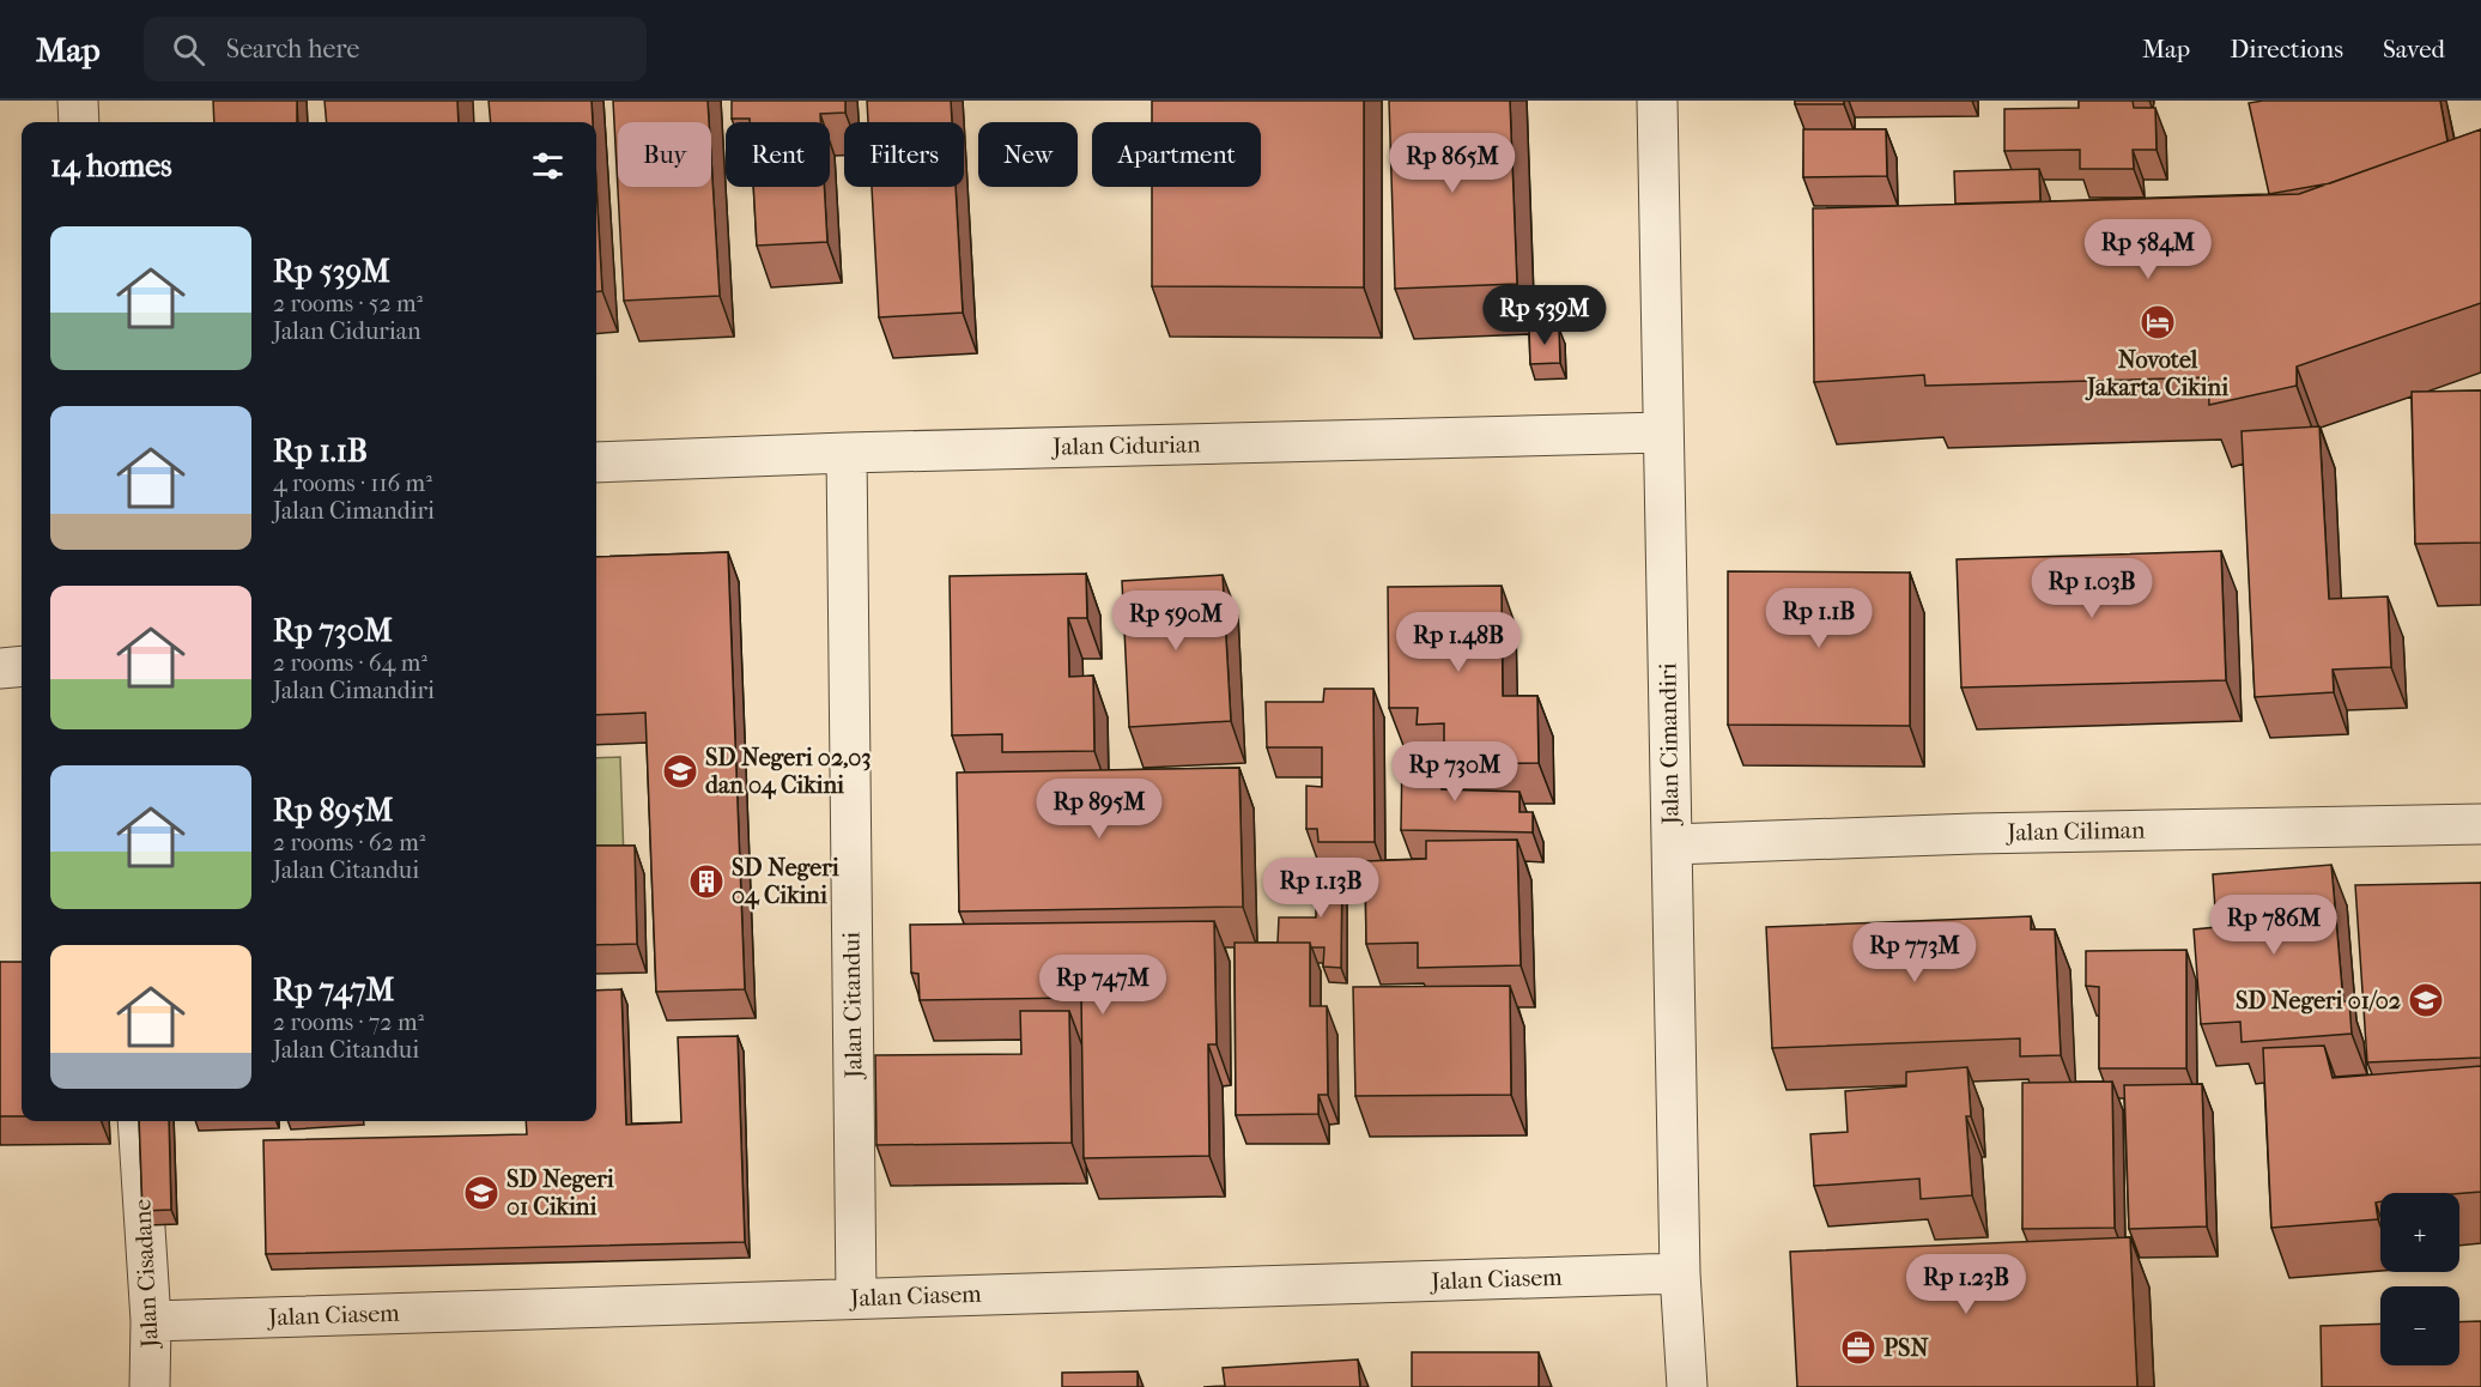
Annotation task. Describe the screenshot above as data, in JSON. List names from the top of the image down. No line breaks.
{"streets":{"street":["Jalan Cidurian","Jalan Cimandiri","Jalan Ciliman","Jalan Citandui","Jalan Cisadane","Jalan Ciasem"]},"crossings":[["Jalan Cidurian","Jalan Cimandiri"],["Jalan Cidurian","Jalan Citandui"],["Jalan Cimandiri","Jalan Ciliman"],["Jalan Cimandiri","Jalan Ciasem"],["Jalan Citandui","Jalan Ciasem"],["Jalan Cisadane","Jalan Ciasem"]],"places":{"hotel":["Novotel Jakarta Cikini"],"school or university":["SD Negeri 02,03 dan 04 Cikini","SD Negeri 01/02","SD Negeri 01 Cikini"],"building":["SD Negeri 04 Cikini"],"office":["PSN"]},"page":{"header":"Map","search":"Search here","nav":["Map","Directions","Saved"],"chip":["Buy","Rent","Filters","New","Apartment"],"heading":"14 homes","price":["Rp 865M","Rp 584M","Rp 539M","Rp 1.03B","Rp 1.1B","Rp 590M","Rp 1.48B","Rp 730M","Rp 895M","Rp 1.13B","Rp 786M","Rp 773M","Rp 747M","Rp 1.23B"],"list":[{"name":"Rp 539M","note":"2 rooms · 52 m² · Jalan Cidurian"},{"name":"Rp 1.1B","note":"4 rooms · 116 m² · Jalan Cimandiri"},{"name":"Rp 730M","note":"2 rooms · 64 m² · Jalan Cimandiri"},{"name":"Rp 895M","note":"2 rooms · 62 m² · Jalan Citandui"},{"name":"Rp 747M","note":"2 rooms · 72 m² · Jalan Citandui"}],"map_buttons":["+","−"]}}
